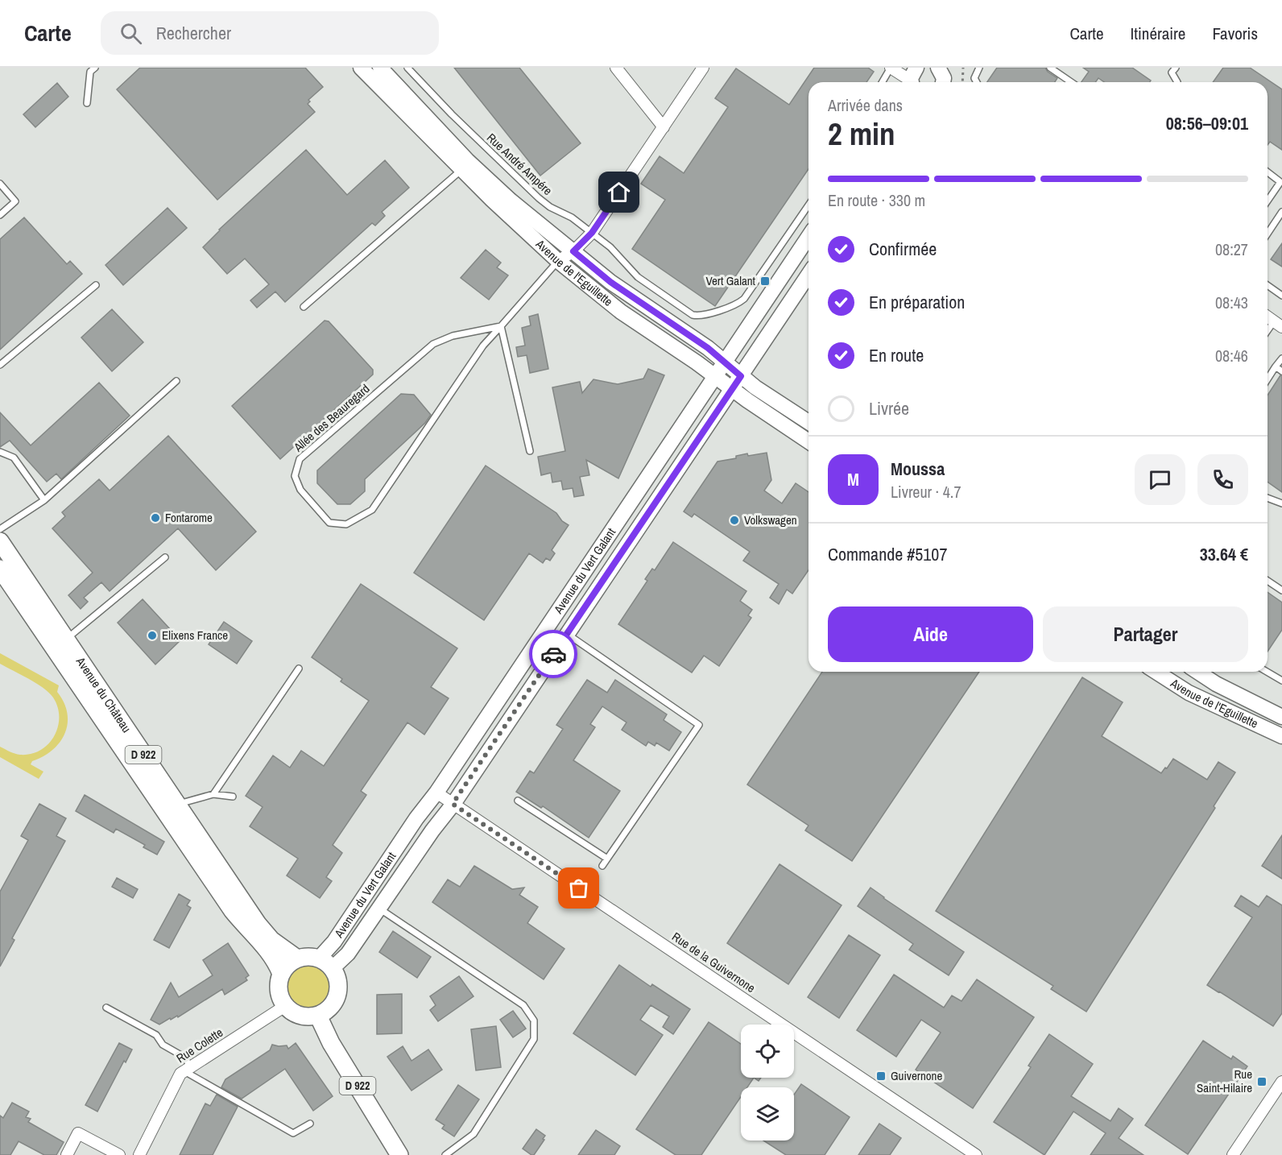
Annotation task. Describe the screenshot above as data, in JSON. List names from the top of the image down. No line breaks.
{"streets":{"main road":["Avenue du Château","D 922"],"street":["Avenue de l'Eguillette","Avenue du Vert Galant","Rue de la Guivernone","Rue Colette"],"lane":["Rue André Ampére","Allée des Beauregard"]},"crossings":[["Avenue de l'Eguillette","Allée des Beauregard"],["Avenue de l'Eguillette","Avenue du Vert Galant"],["Avenue du Vert Galant","Avenue du Château"],["Avenue du Vert Galant","D 922"],["Avenue du Vert Galant","Rue de la Guivernone"],["Avenue du Vert Galant","Rue Colette"],["Avenue du Château","D 922"],["Avenue du Château","Rue Colette"],["D 922","Rue Colette"]],"places":{"transit":["Vert Galant","Guivernone","Rue Saint-Hilaire"],"other":["Fontarome","Volkswagen","Elixens France"]},"page":{"header":"Carte","search":"Rechercher","nav":["Carte","Itinéraire","Favoris"],"heading":["2 min","Arrivée dans","08:56–09:01"],"panel":["Moussa","Livreur · 4.7","Commande #5107","33.64 €"],"bar":"En route · 330 m","list":[["Confirmée","08:27"],["En préparation","08:43"],["En route","08:46"],"Livrée"],"round":"M","buttons":["Aide","Partager"]}}
